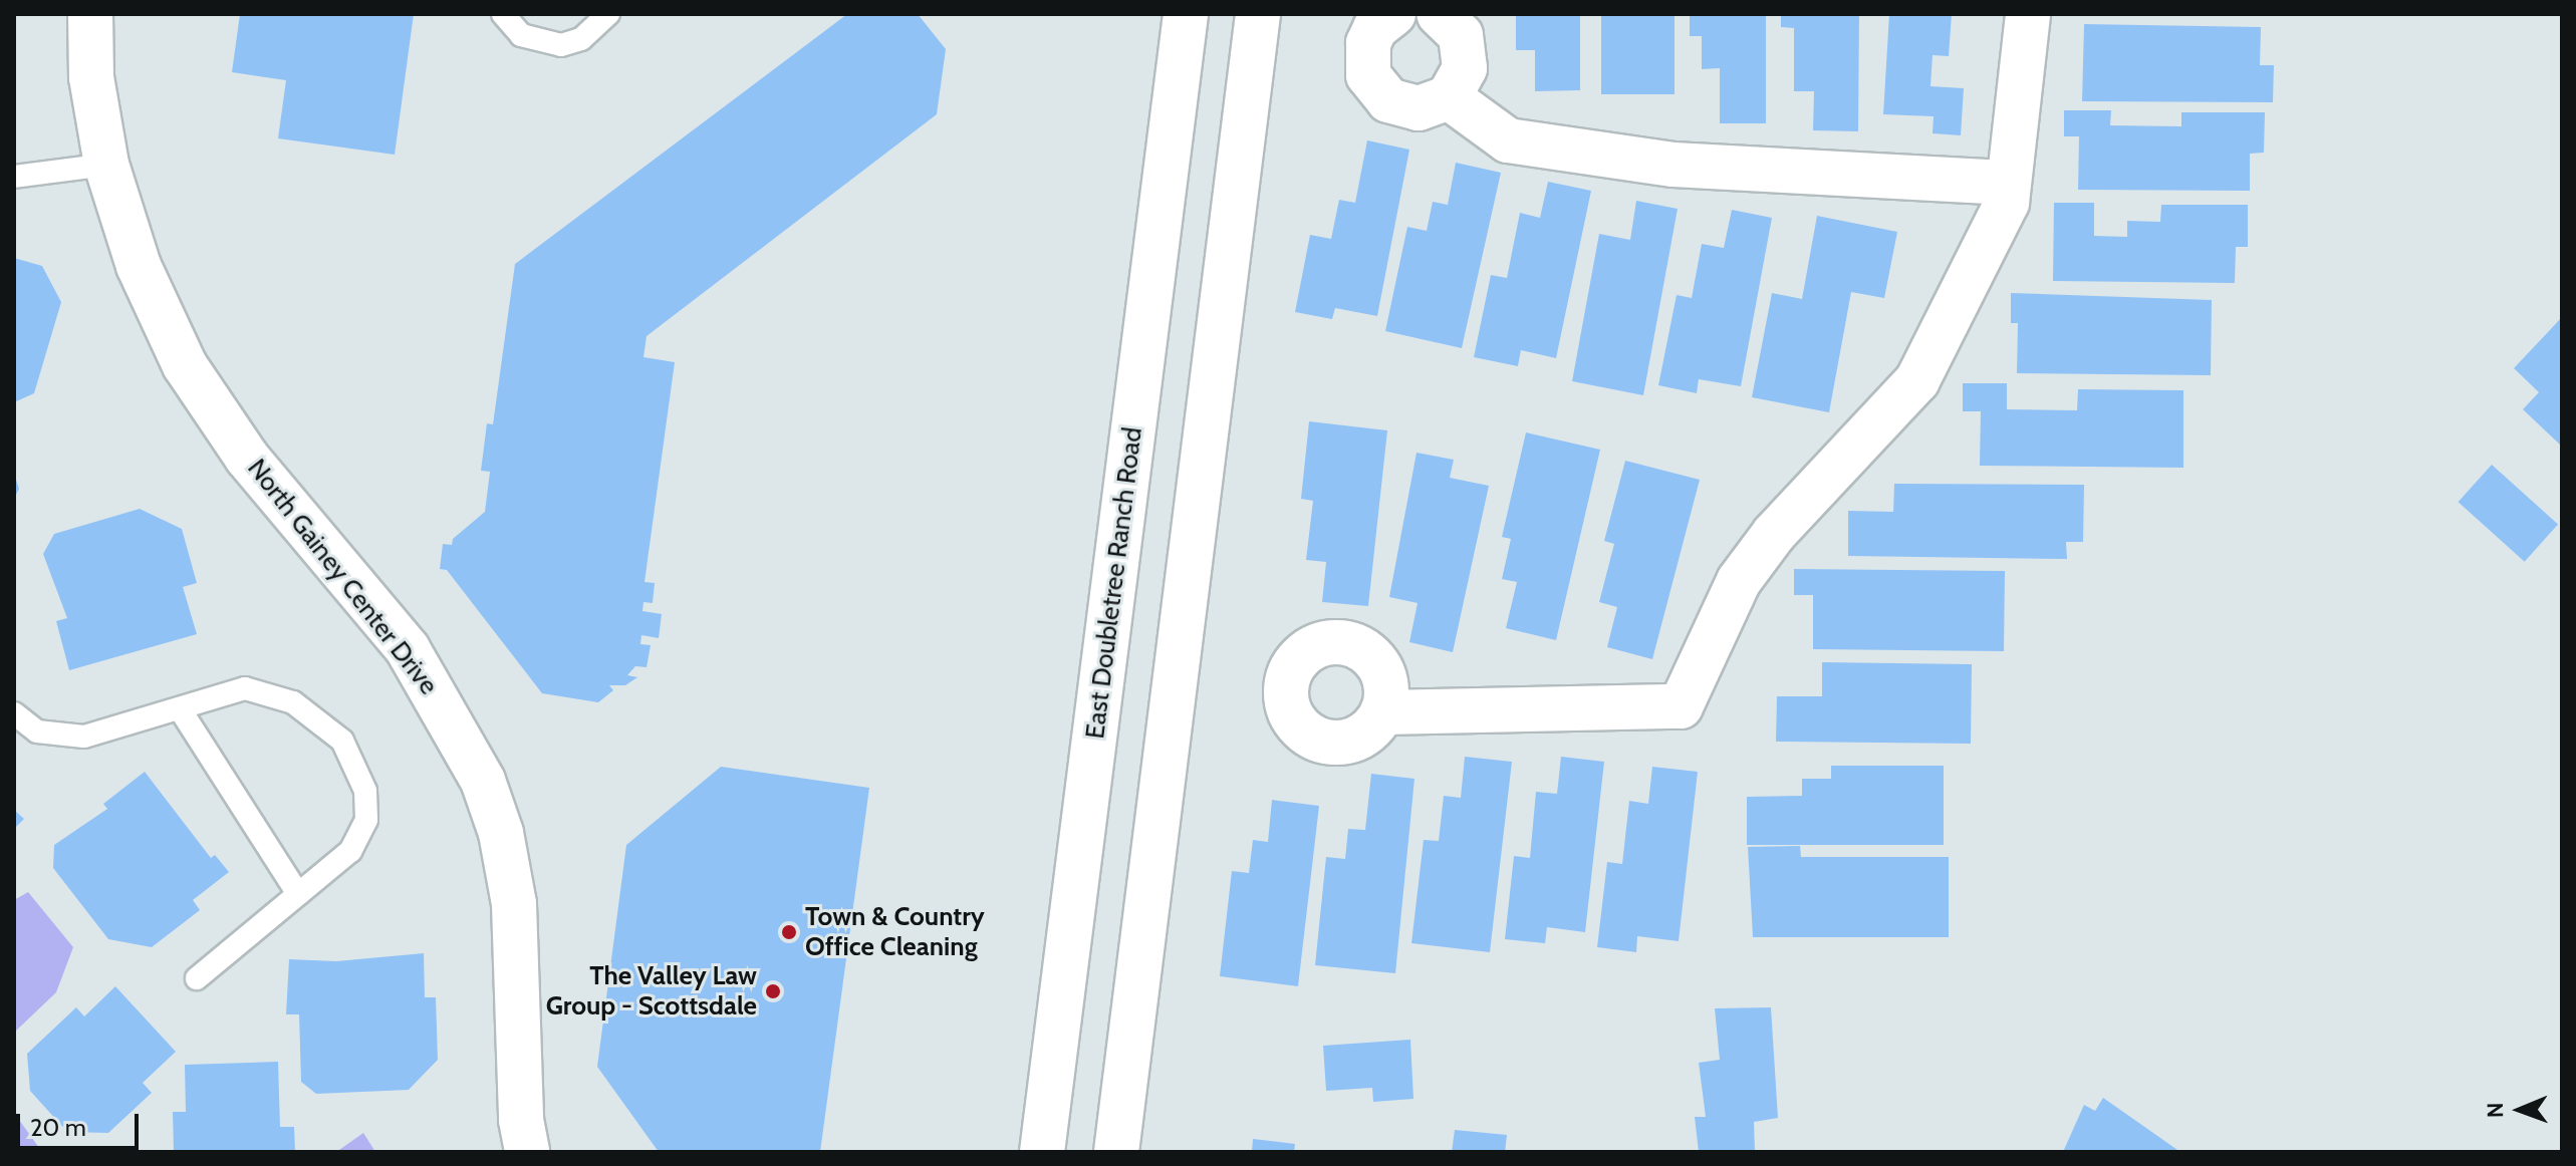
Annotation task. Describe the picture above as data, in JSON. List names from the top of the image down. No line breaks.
{"streets":{"street":["North Gainey Center Drive","East Doubletree Ranch Road"]},"places":["Town & Country Office Cleaning","The Valley Law Group - Scottsdale"],"scale_bar":"20 m","north":"left"}
